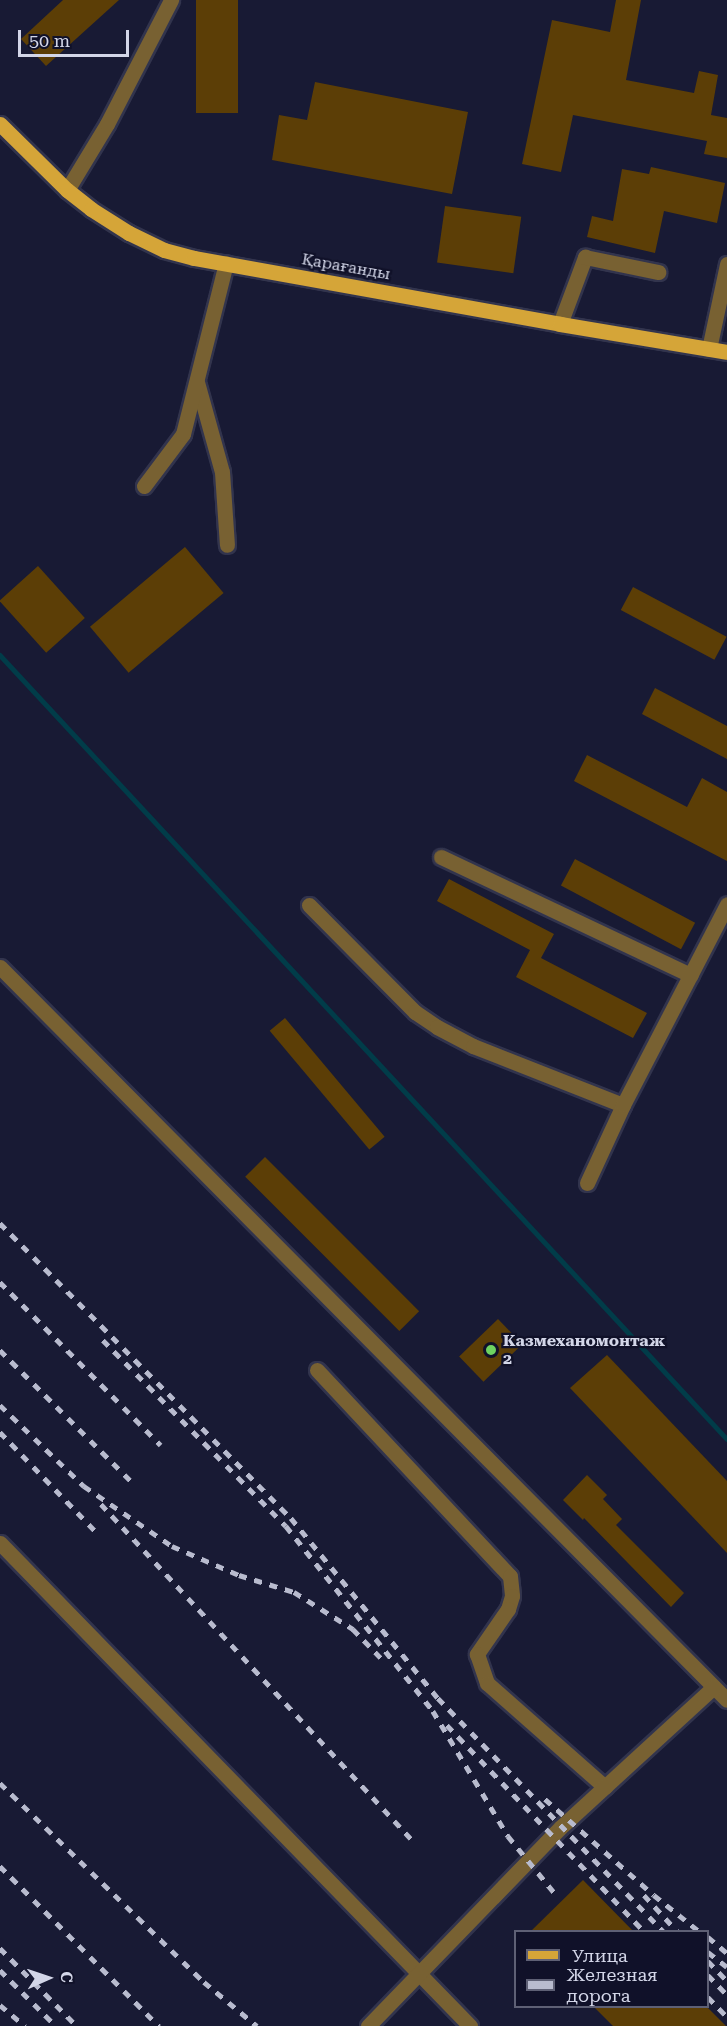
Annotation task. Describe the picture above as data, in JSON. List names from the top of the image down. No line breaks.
{"streets":{"main road":["Қарағанды"]},"places":["Казмеханомонтаж 2"],"legend":["Улица","Железная дорога"],"scale_bar":"50 m","north":"right"}
